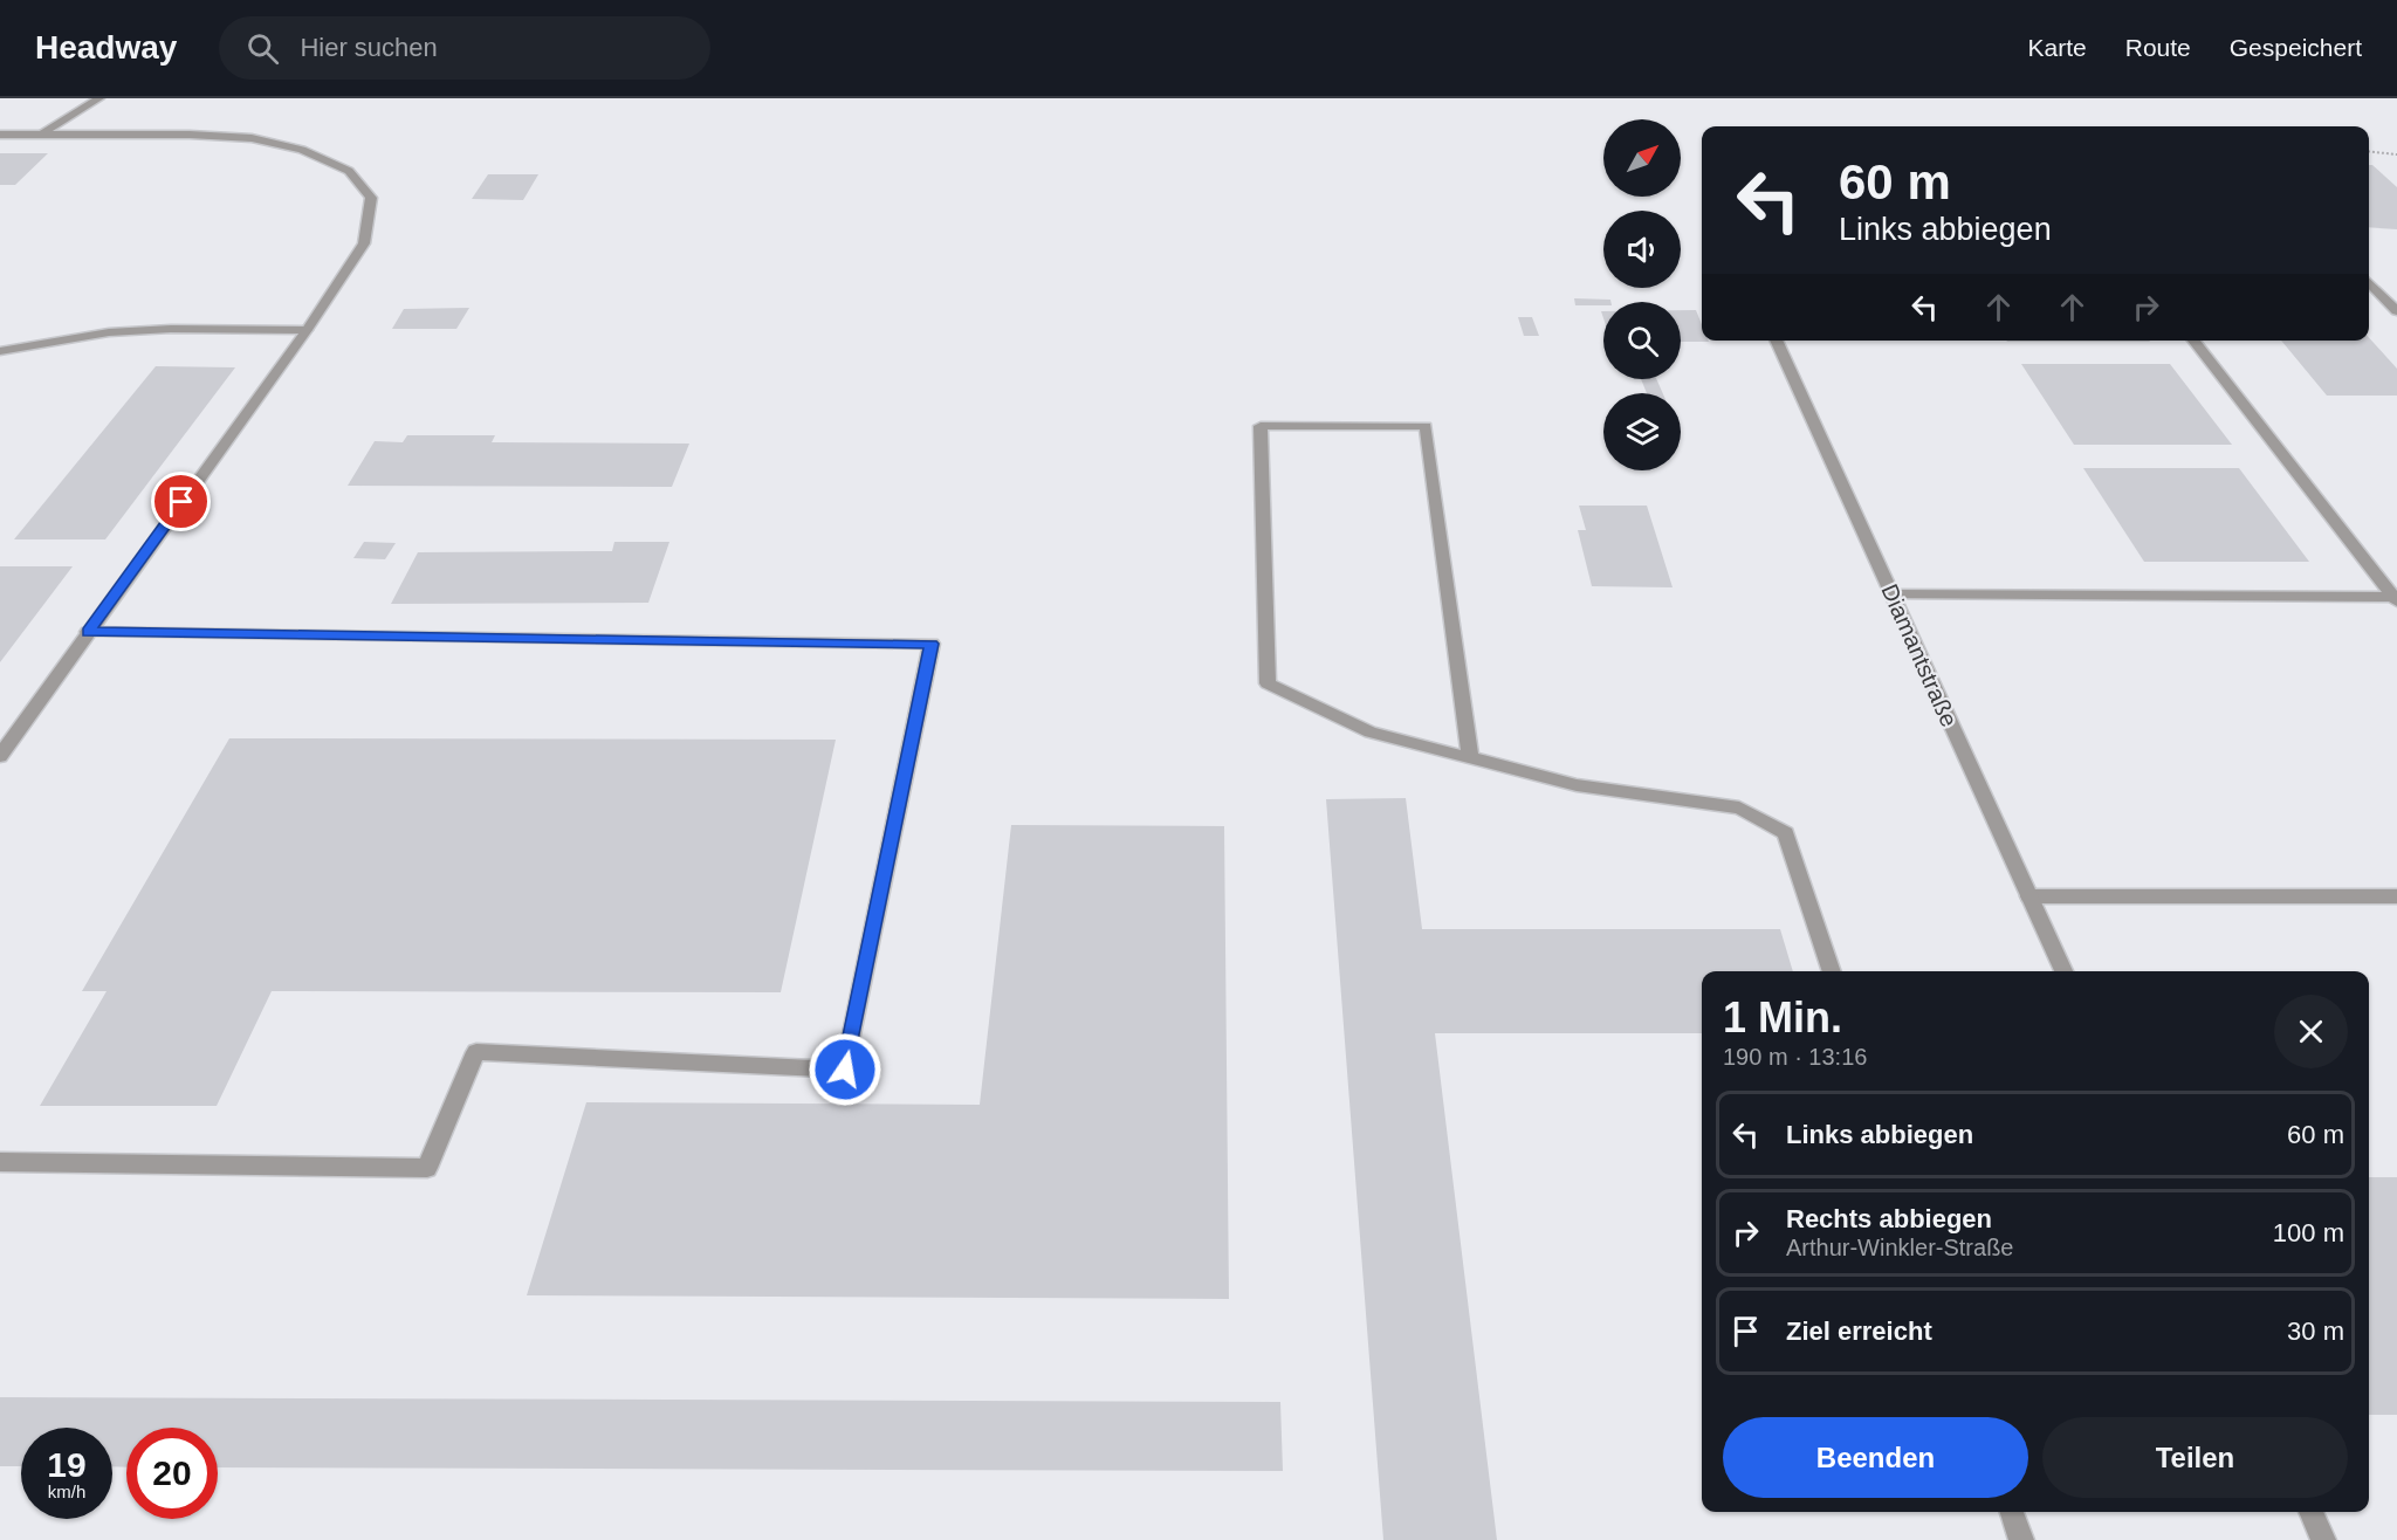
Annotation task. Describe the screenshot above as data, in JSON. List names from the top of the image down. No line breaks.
{"streets":{"street":["Diamantstraße"]},"north":"top right","page":{"header":"Headway","search":"Hier suchen","nav":["Karte","Route","Gespeichert"],"turn":["60 m","Links abbiegen"],"heading":["1 Min.","190 m · 13:16"],"list":[{"name":"Links abbiegen","value":"60 m"},{"name":"Rechts abbiegen","note":"Arthur-Winkler-Straße","value":"100 m"},{"name":"Ziel erreicht","value":"30 m"}],"buttons":["Beenden","Teilen"],"speed":"19 km/h","limit":"20"}}
